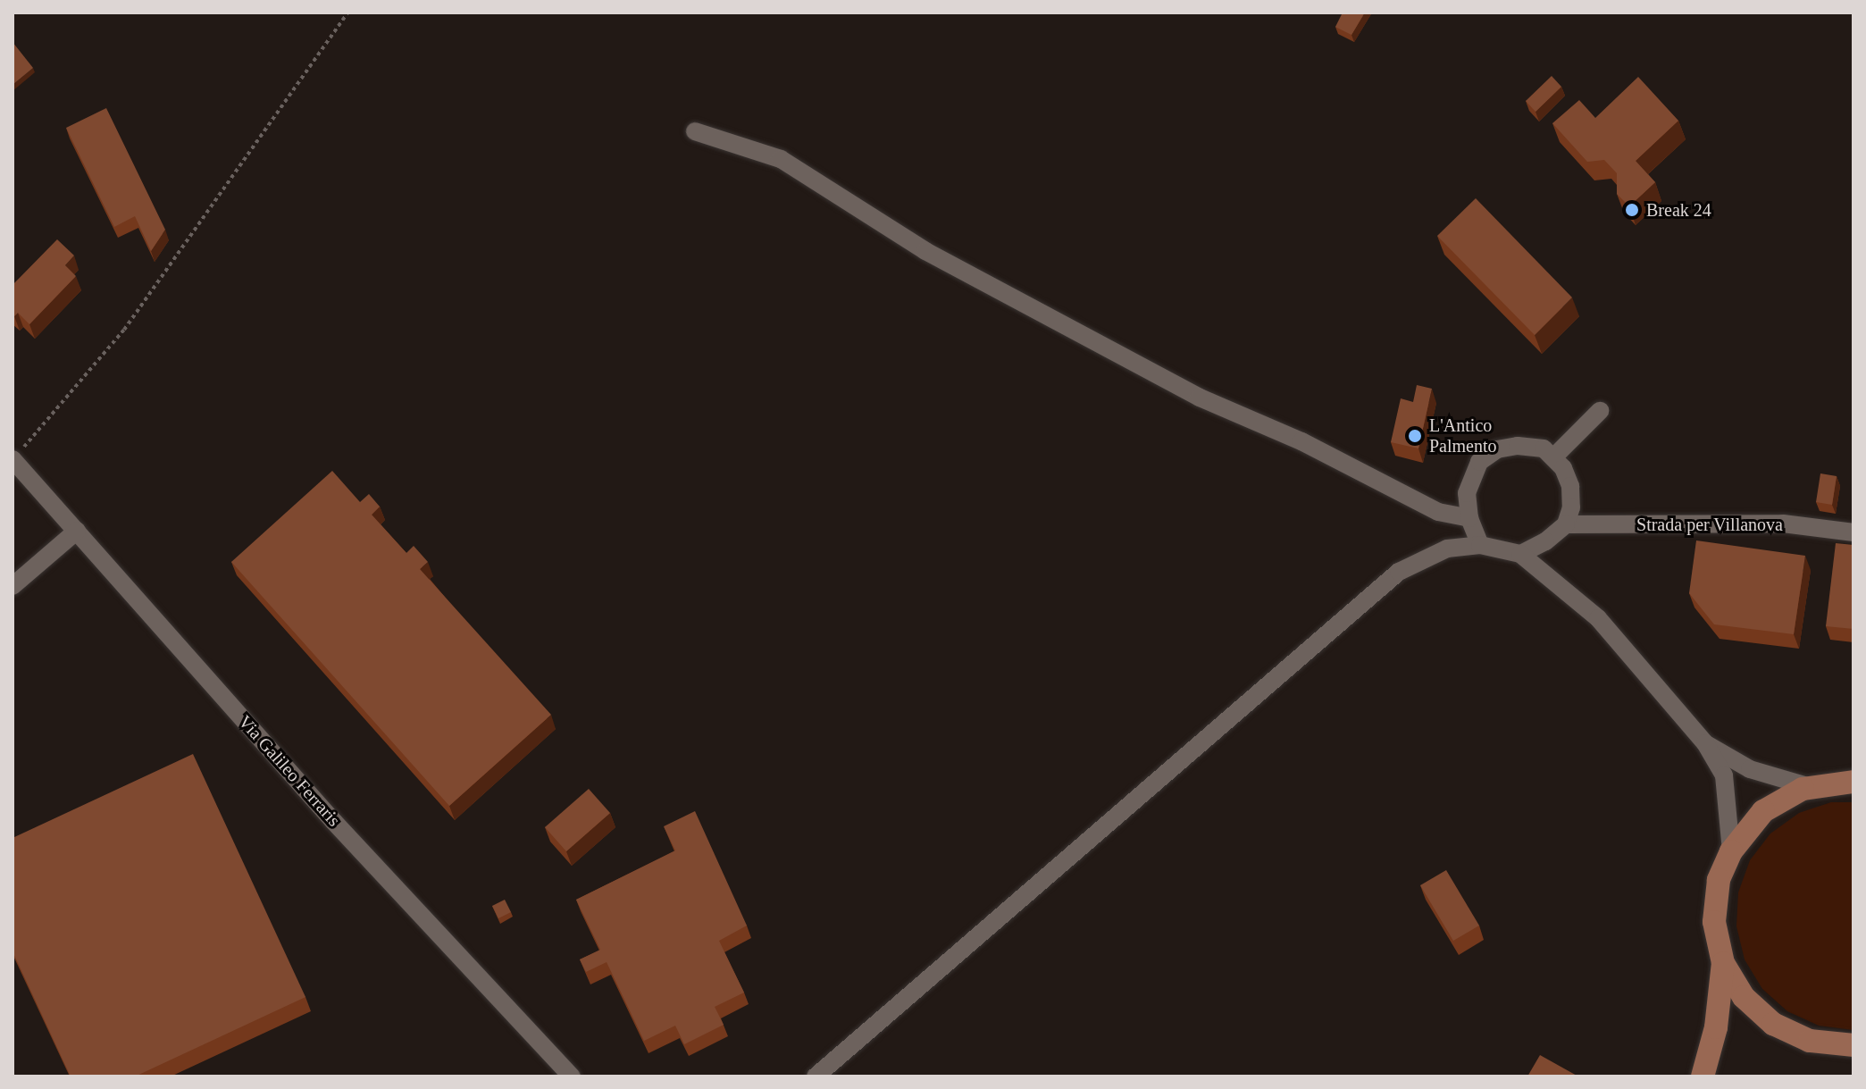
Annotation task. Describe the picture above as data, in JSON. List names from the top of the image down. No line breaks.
{"streets":{"street":["Strada per Villanova","Via Galileo Ferraris"]},"places":["Break 24","L'Antico Palmento"]}
